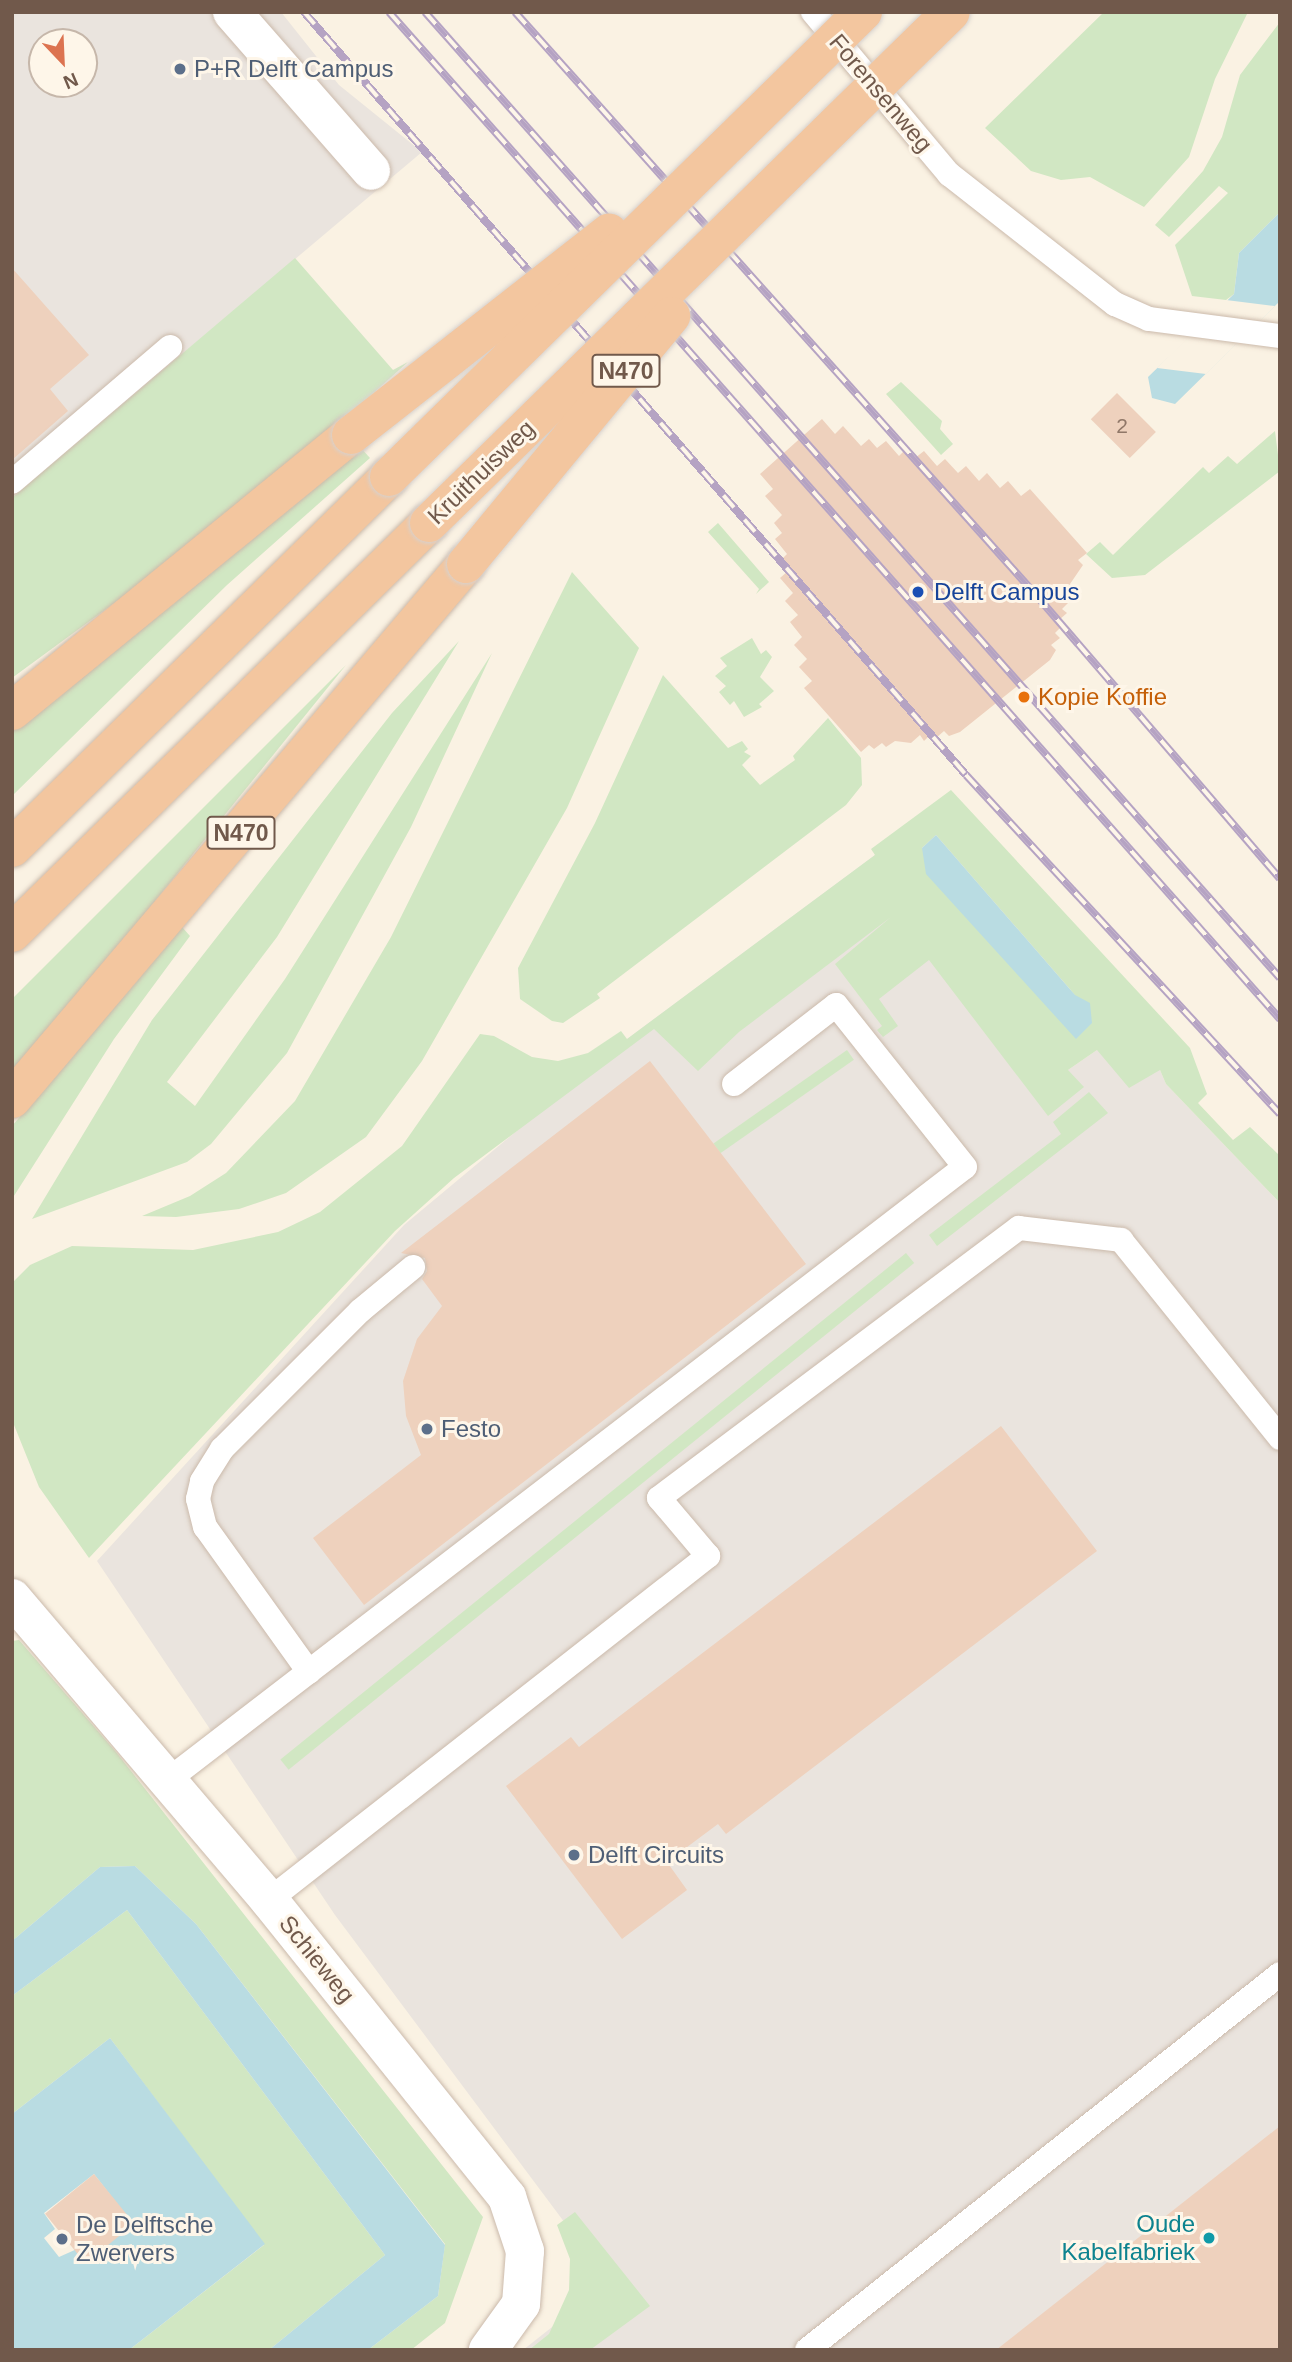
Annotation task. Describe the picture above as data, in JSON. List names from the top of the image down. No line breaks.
{"streets":{"highway":["N470","Kruithuisweg"],"street":["Schieweg"],"lane":["Forensenweg"]},"crossings":[["N470","Kruithuisweg"]],"places":["P+R Delft Campus","Delft Campus","Kopie Koffie","Festo","Delft Circuits","Oude Kabelfabriek","De Delftsche Zwervers"],"house_numbers":["2"],"north":"bottom right"}
